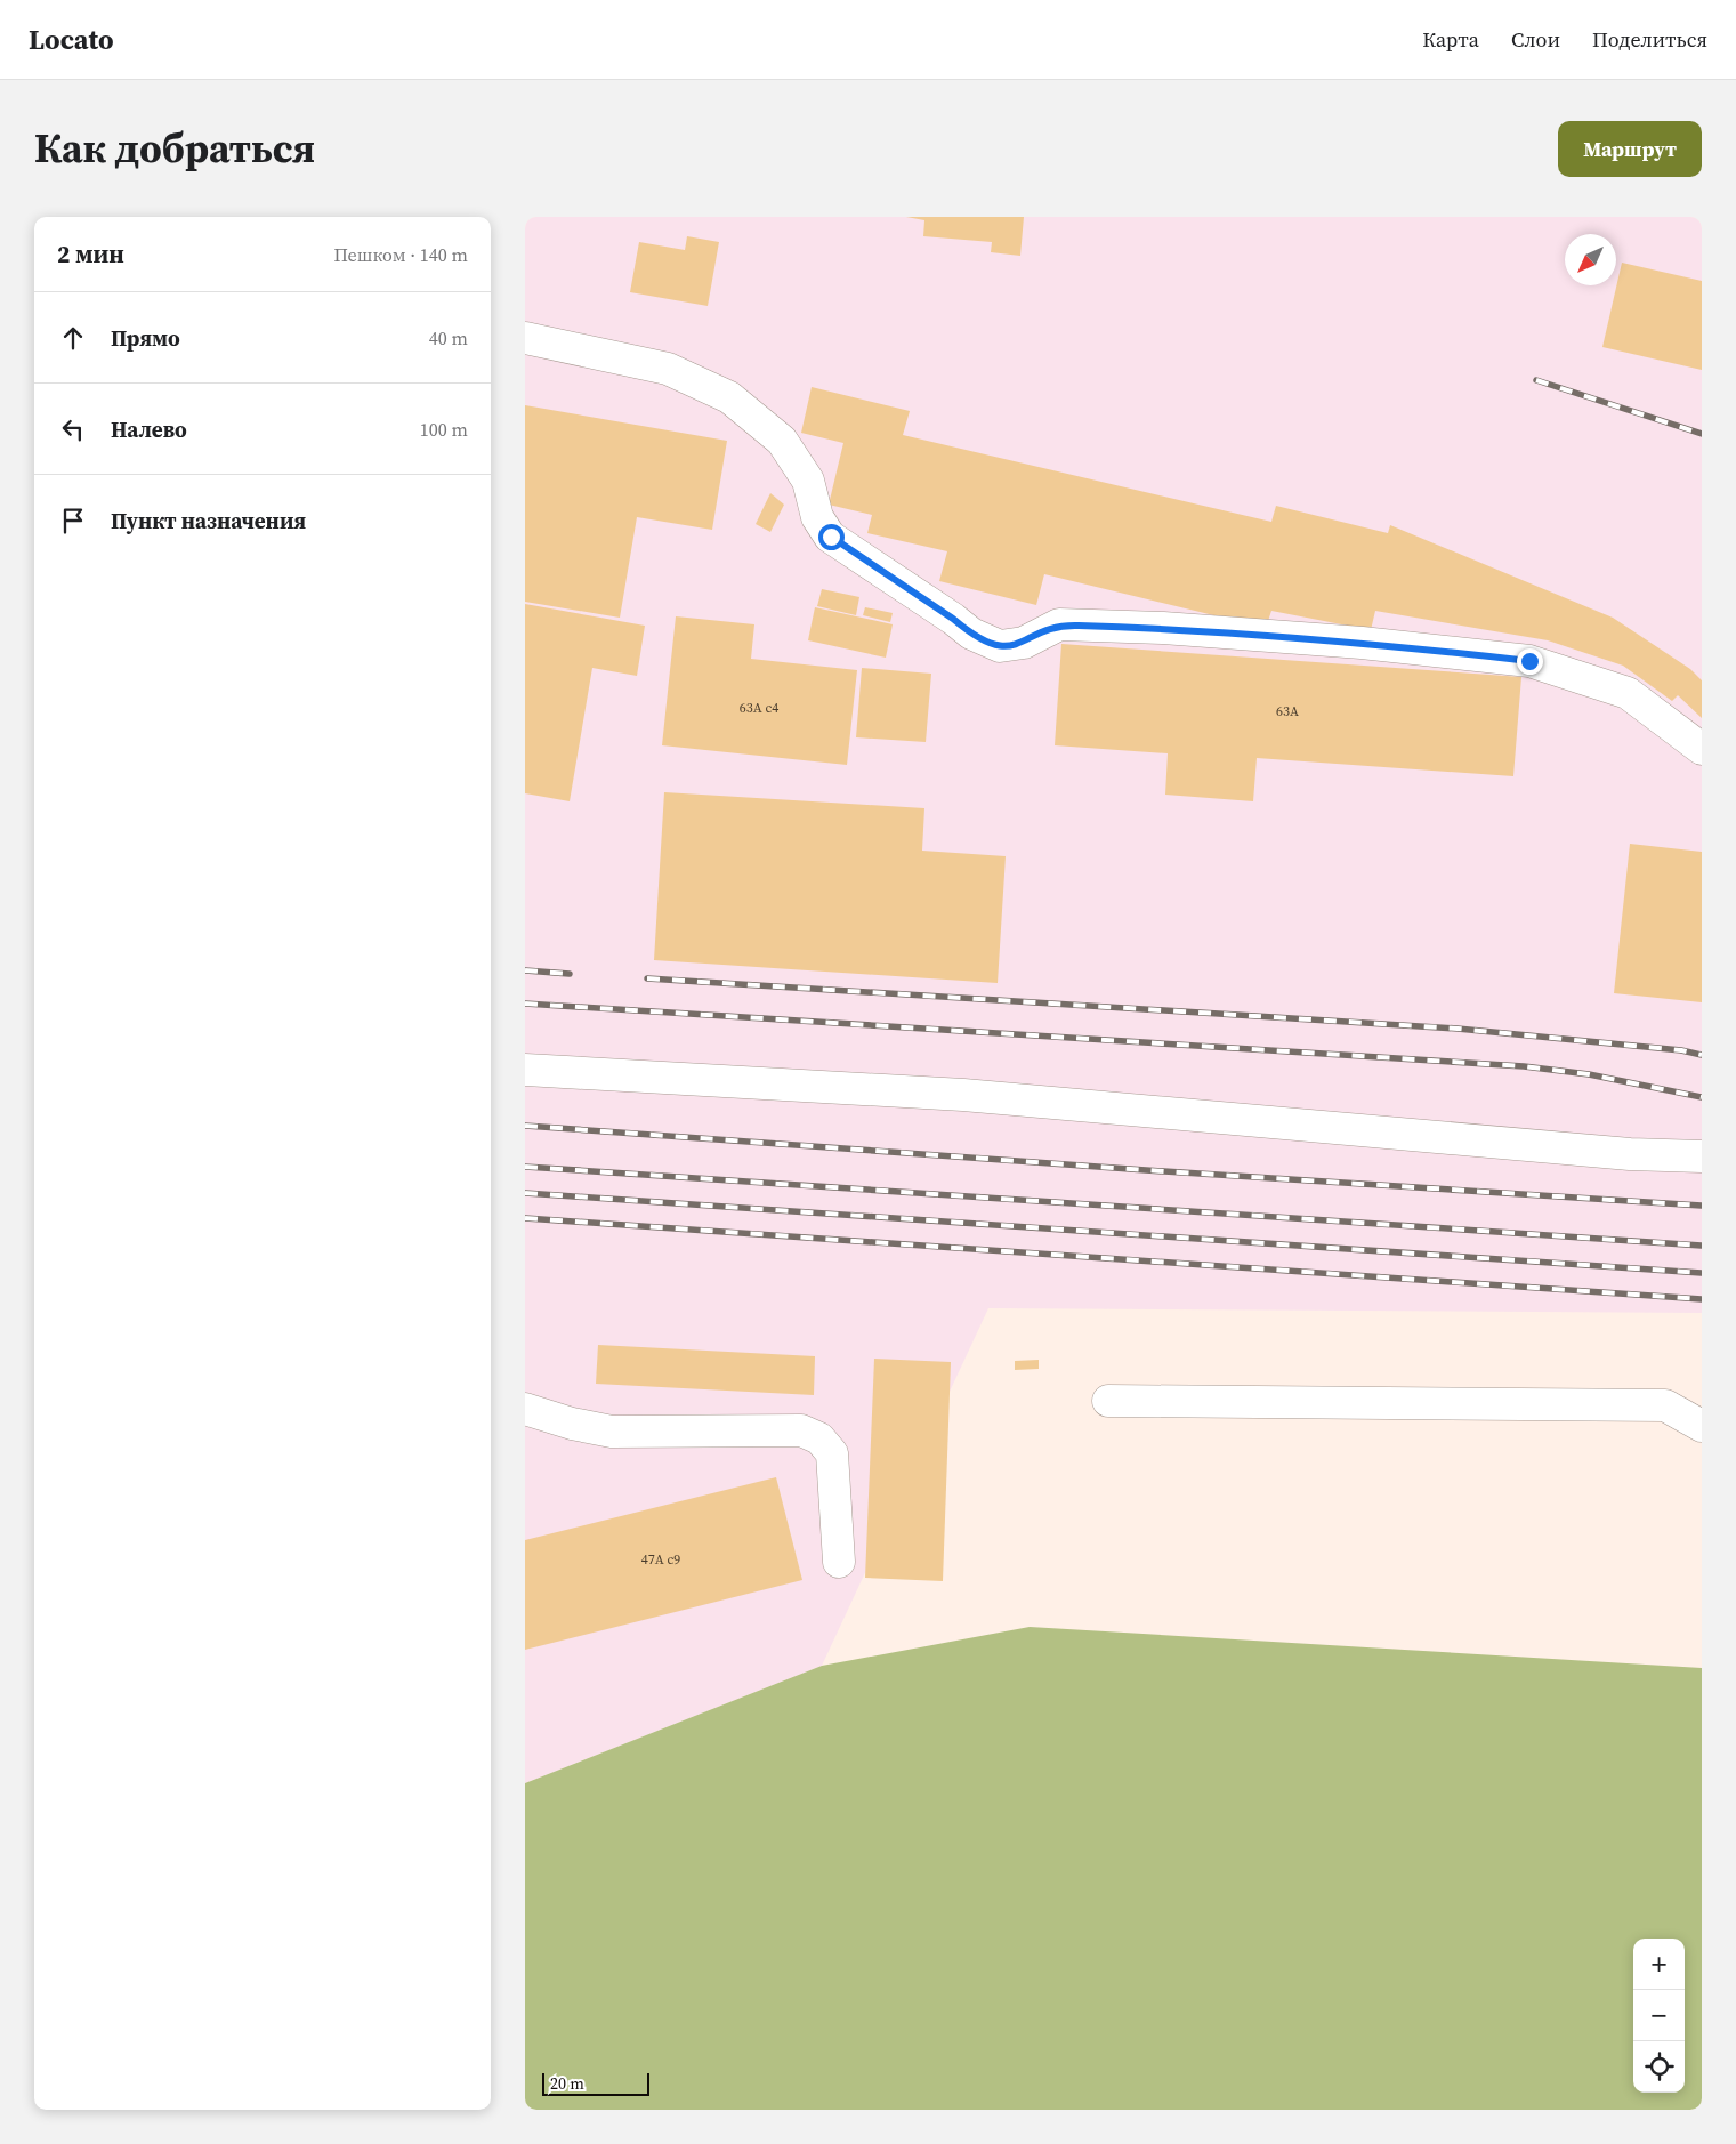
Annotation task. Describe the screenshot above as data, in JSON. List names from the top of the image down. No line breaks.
{"house_numbers":["63А с4","63А","47А с9"],"scale_bar":"20 m","north":"bottom left","page":{"header":"Locato","nav":["Карта","Слои","Поделиться"],"title":"Как добраться","buttons":"Маршрут","heading":["2 мин","Пешком · 140 m"],"list":[["Прямо","40 m"],["Налево","100 m"],"Пункт назначения"],"map_buttons":["+","−"],"scale":"20 m"}}
